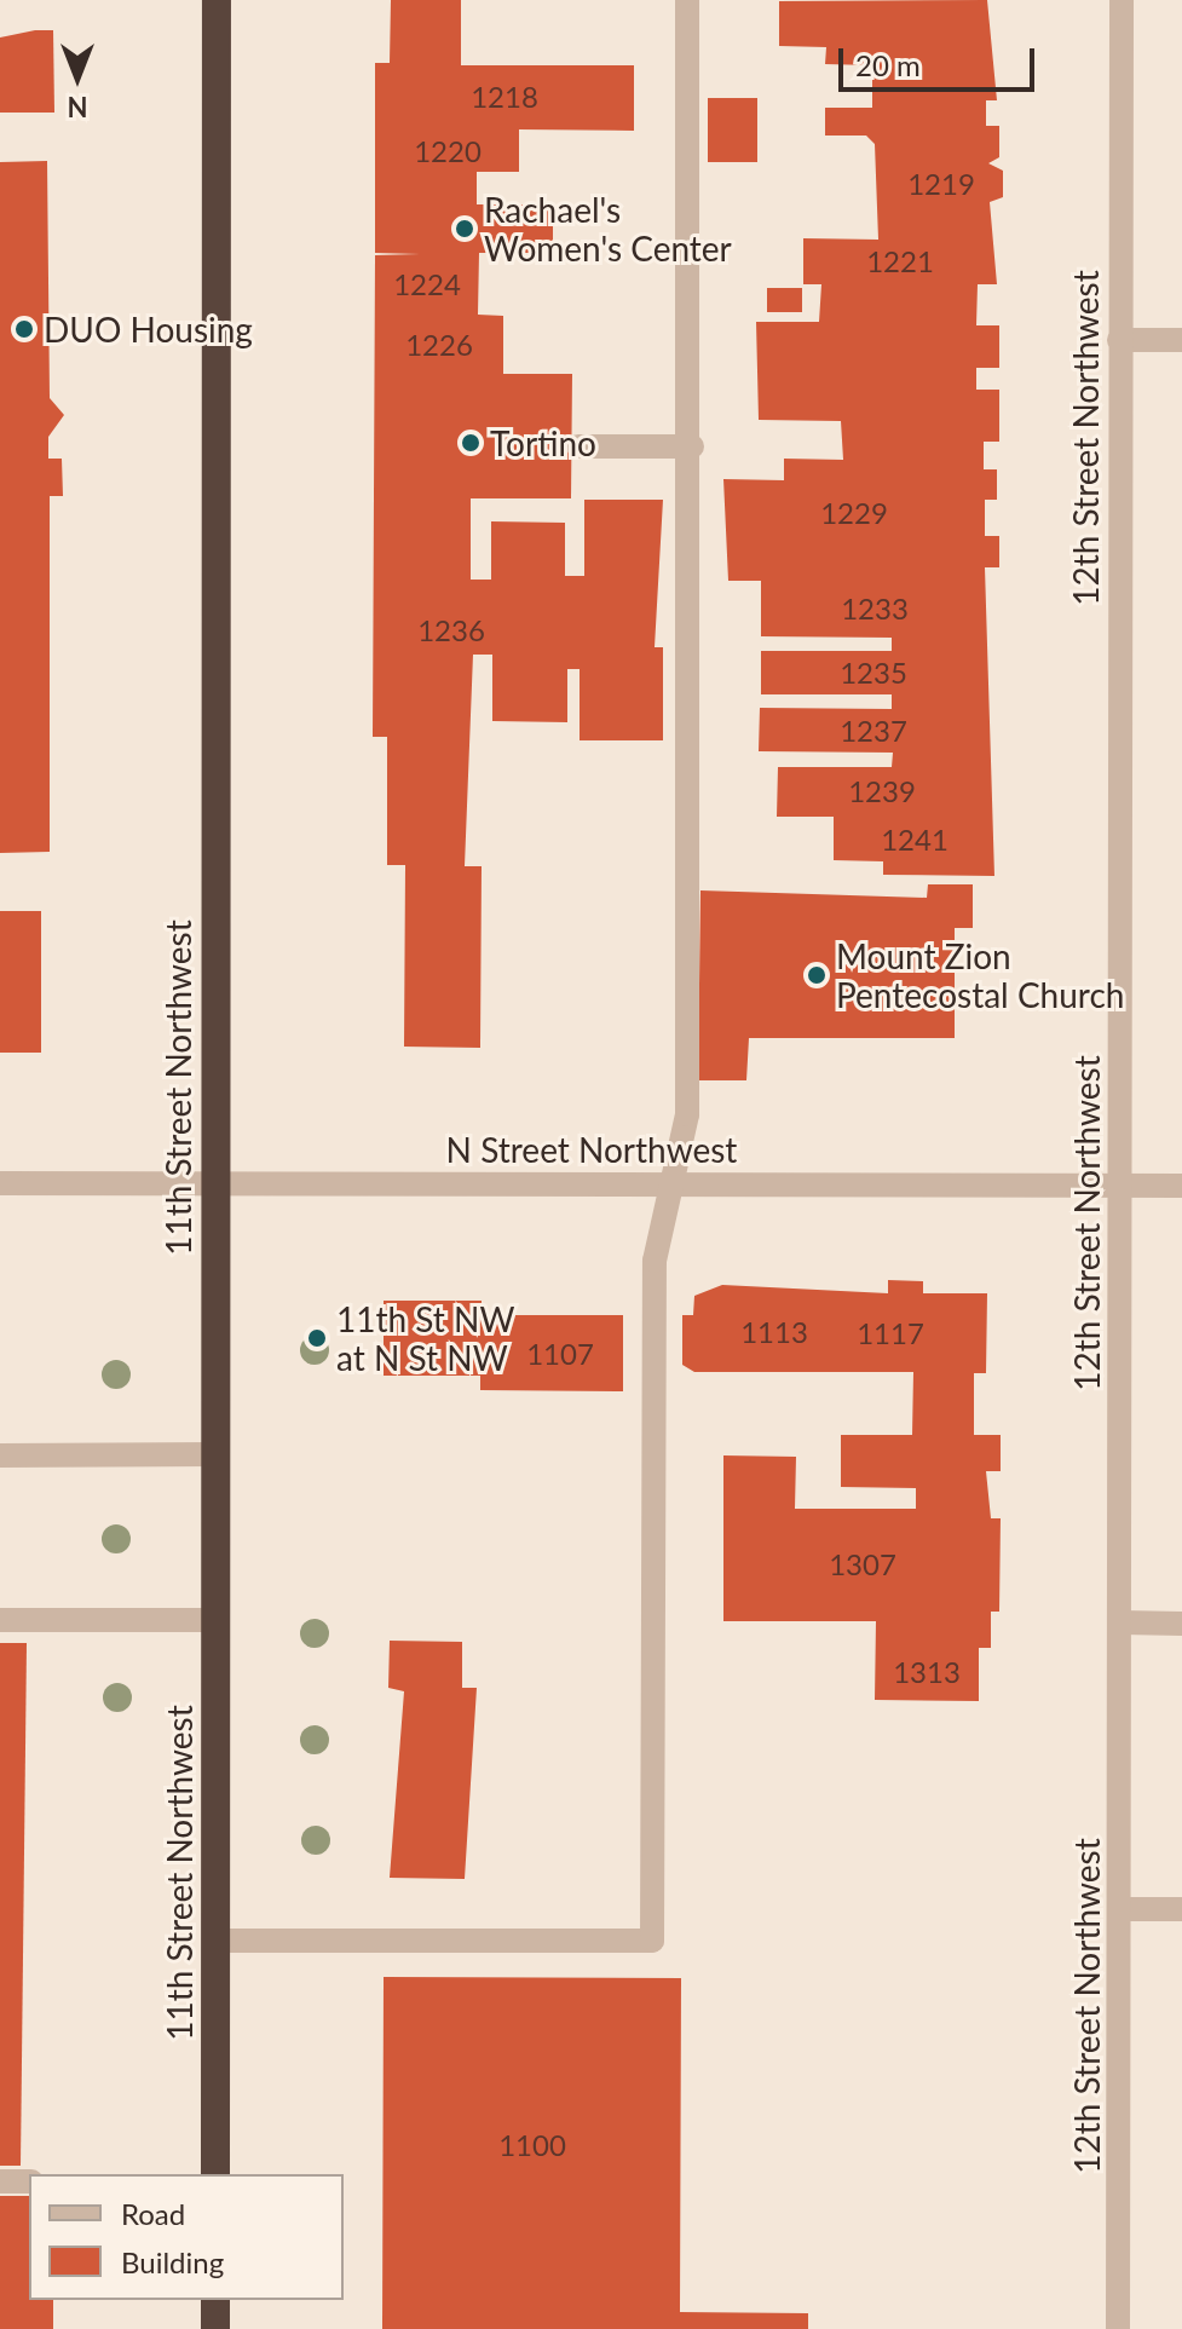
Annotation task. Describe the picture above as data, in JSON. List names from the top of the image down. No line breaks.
{"streets":{"highway":["11th Street Northwest"],"street":["12th Street Northwest","N Street Northwest"]},"crossings":[["12th Street Northwest","N Street Northwest"],["11th Street Northwest","N Street Northwest"]],"places":["Rachael's Women's Center","DUO Housing","Tortino","Mount Zion Pentecostal Church","11th St NW at N St NW"],"house_numbers":["1218","1220","1219","1221","1224","1226","1229","1233","1236","1235","1237","1239","1241","1113","1117","1107","1307","1313","1100"],"legend":["Road","Building"],"scale_bar":"20 m","north":"bottom"}
